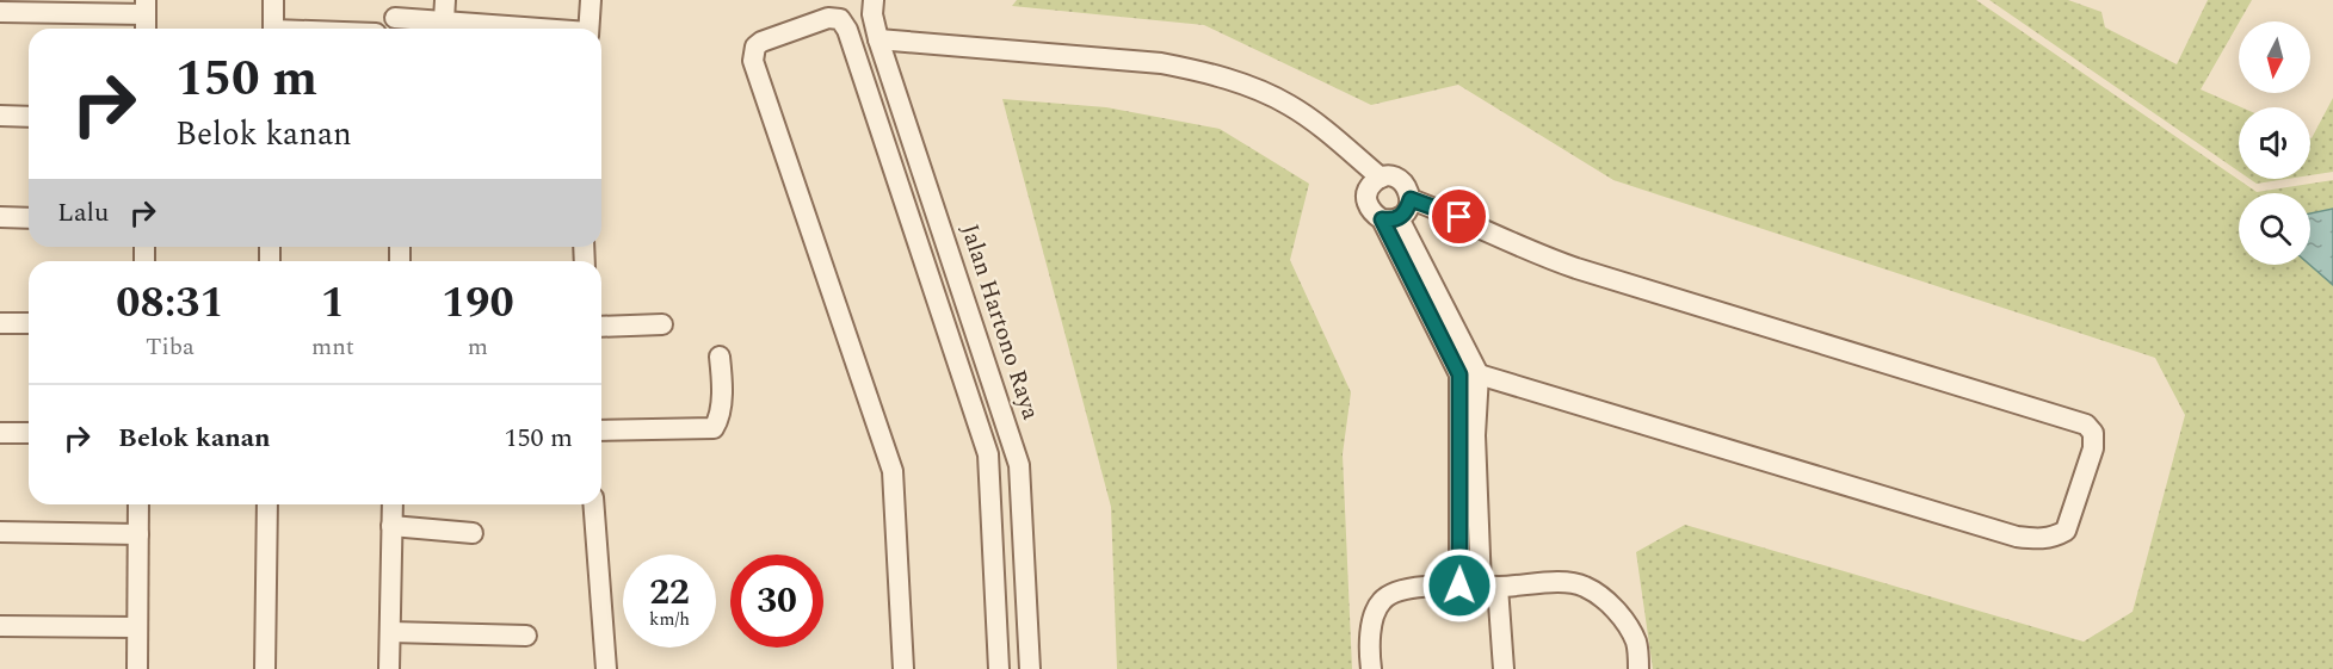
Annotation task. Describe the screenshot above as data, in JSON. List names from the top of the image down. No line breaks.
{"streets":{"street":["Jalan Hartono Raya"]},"north":"bottom","page":{"turn":["150 m","Belok kanan"],"then":"Lalu","eta":["08:31","Tiba","1","mnt","190","m"],"list":[{"name":"Belok kanan","value":"150 m"}],"speed":"22 km/h","limit":"30"}}
